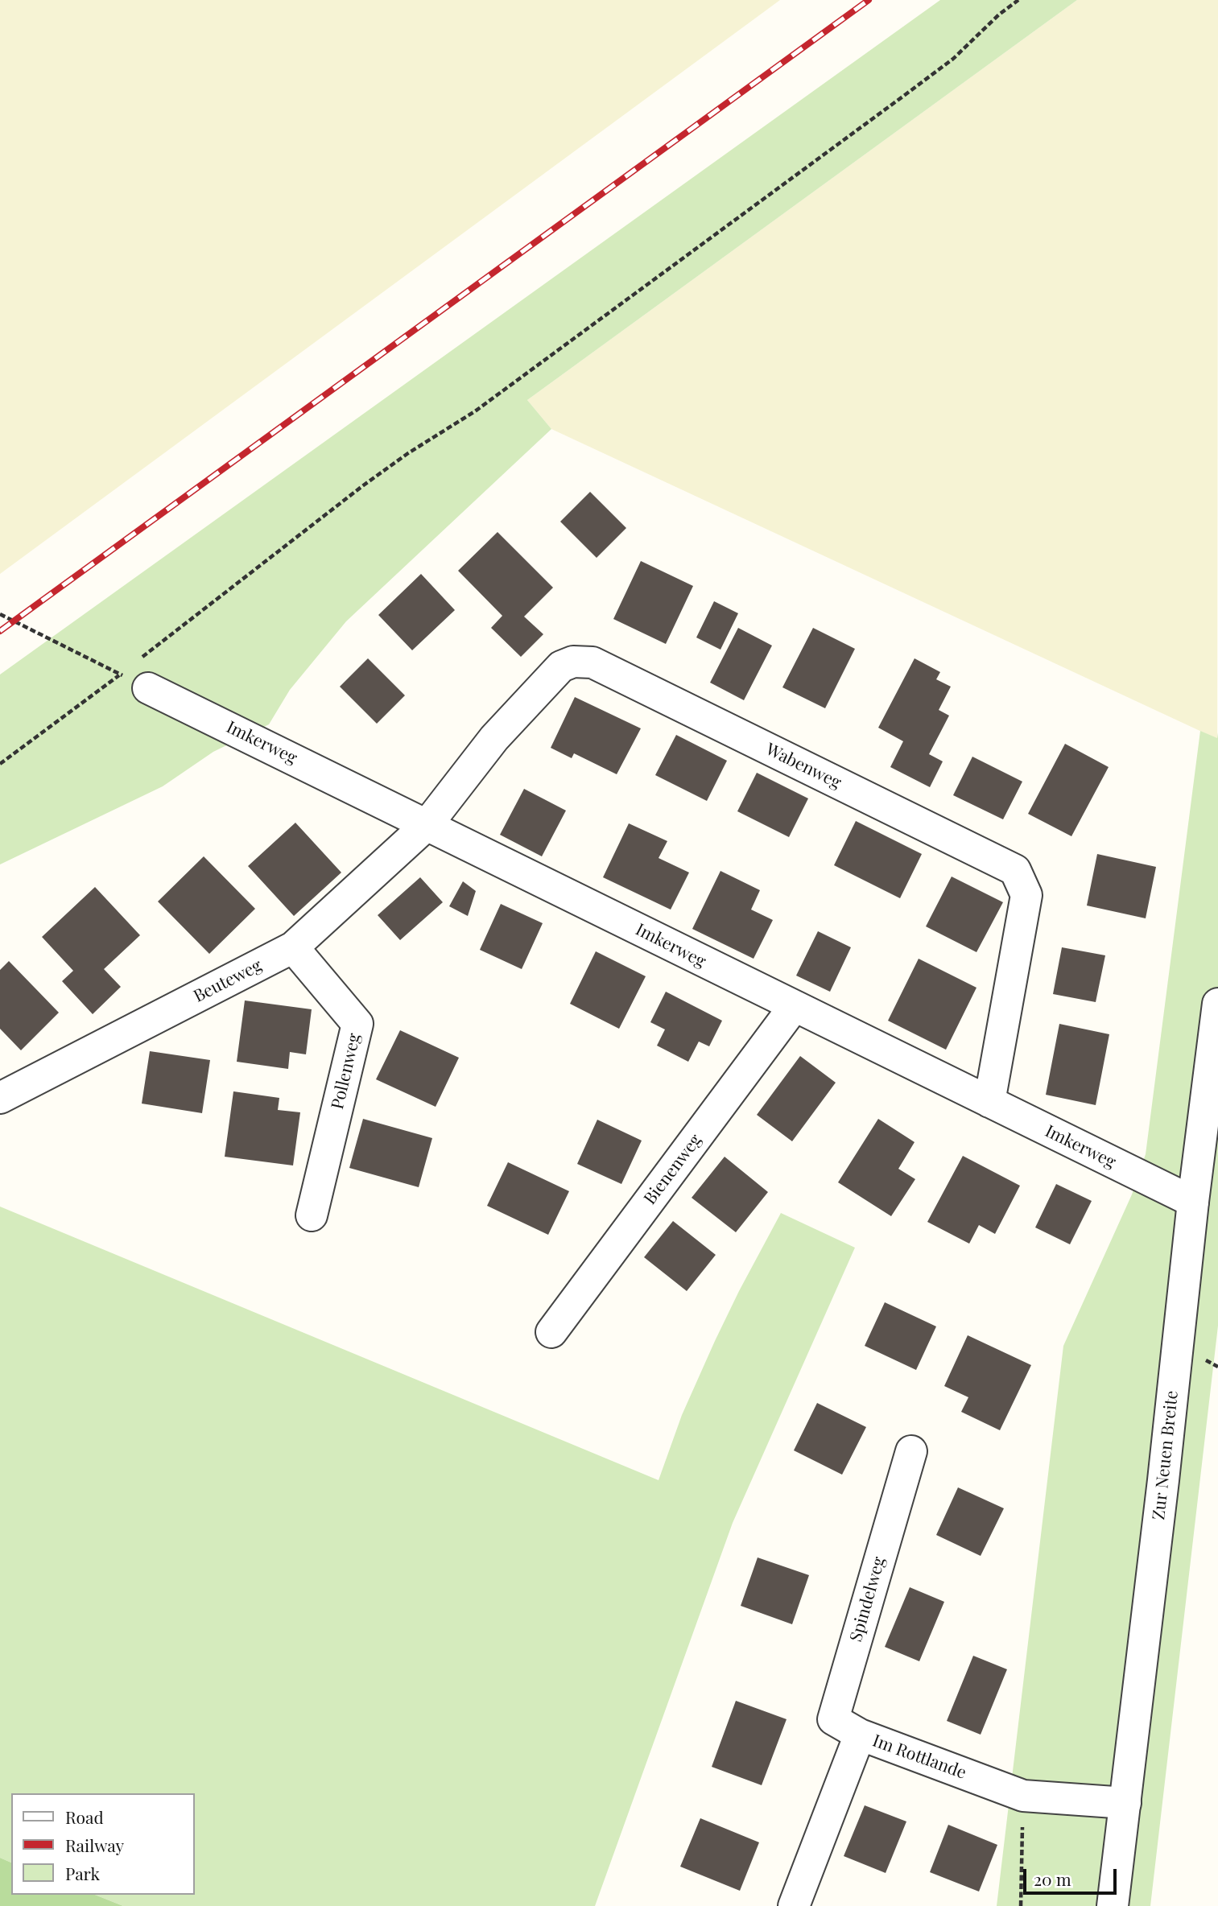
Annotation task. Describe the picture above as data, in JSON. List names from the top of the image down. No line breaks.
{"streets":{"street":["Imkerweg","Wabenweg","Beuteweg","Pollenweg","Bienenweg","Zur Neuen Breite","Spindelweg","Im Rottlande"]},"crossings":[["Imkerweg","Wabenweg"],["Imkerweg","Beuteweg"],["Imkerweg","Bienenweg"],["Imkerweg","Zur Neuen Breite"],["Wabenweg","Beuteweg"],["Beuteweg","Pollenweg"],["Zur Neuen Breite","Im Rottlande"],["Spindelweg","Im Rottlande"]],"legend":["Road","Railway","Park"],"scale_bar":"20 m"}
